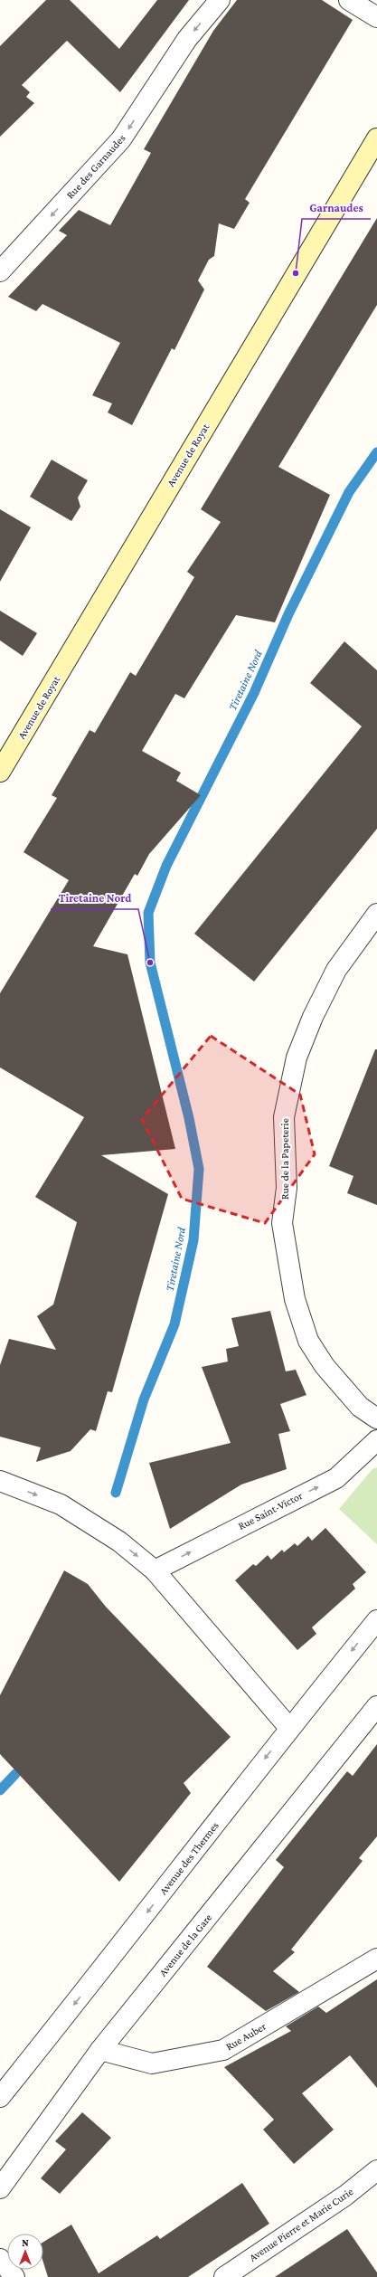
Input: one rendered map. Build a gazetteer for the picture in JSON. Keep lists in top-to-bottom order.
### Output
{
  "streets": {
    "main road": ["Avenue de Royat"],
    "street": [
      "Rue des Garnaudes",
      "Rue de la Papeterie",
      "Rue Saint-Victor",
      "Avenue des Thermes",
      "Avenue de la Gare",
      "Rue Auber",
      "Avenue Pierre et Marie Curie"
    ]
  },
  "crossings": [
    ["Avenue de la Gare", "Rue Auber"]
  ],
  "one_way": ["Rue des Garnaudes", "Rue Saint-Victor", "Avenue des Thermes"],
  "water": ["Tiretaine Nord"],
  "places": ["Garnaudes", "Tiretaine Nord"],
  "north": "top"
}
